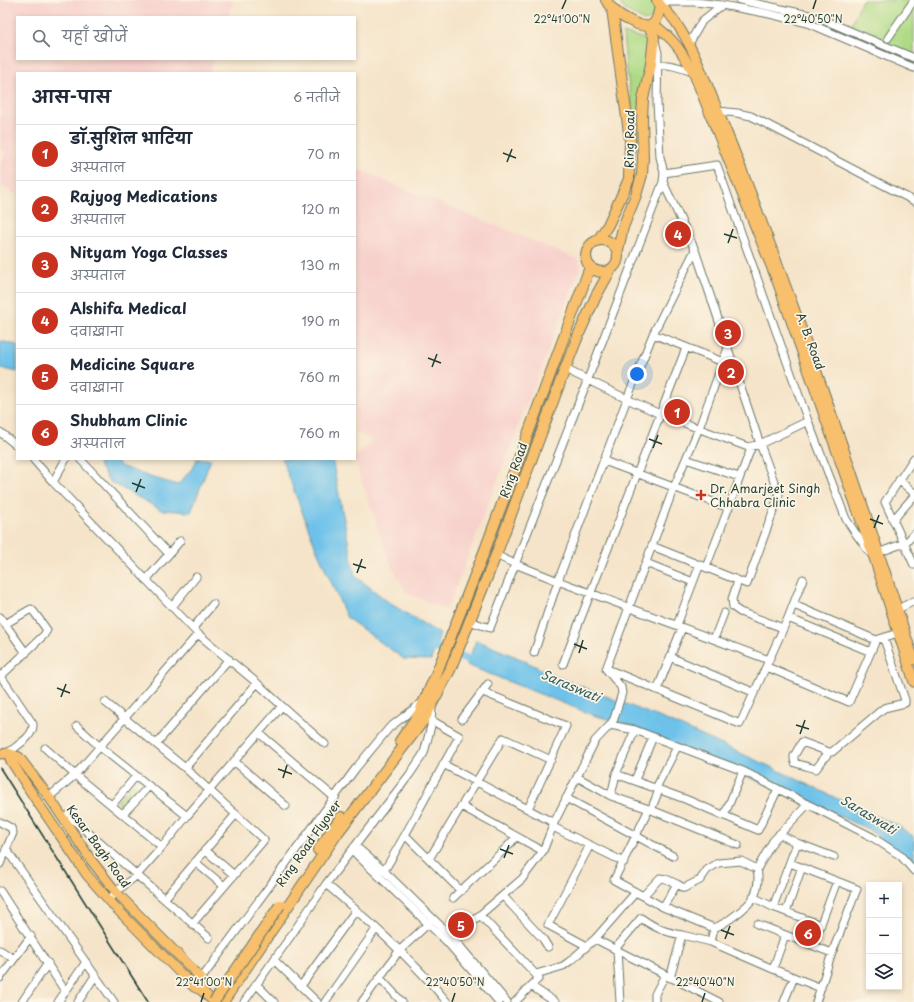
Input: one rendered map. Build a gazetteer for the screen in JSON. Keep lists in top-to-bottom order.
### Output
{
  "streets": {
    "highway": ["Ring Road", "Ring Road Flyover"],
    "main road": ["A. B. Road", "Kesar Bagh Road"]
  },
  "crossings": [
    ["Ring Road", "A. B. Road"],
    ["Ring Road", "Ring Road Flyover"]
  ],
  "water": ["Saraswati"],
  "places": {
    "health": ["Dr. Amarjeet Singh Chhabra Clinic"]
  },
  "page": {
    "search": "यहाँ खोजें",
    "heading": ["आस-पास", "6 नतीजे"],
    "list": [
      {
        "mark": "1",
        "name": "डॉ.सुशिल भाटिया",
        "note": "अस्पताल",
        "value": "70 m"
      },
      {
        "mark": "2",
        "name": "Rajyog Medications",
        "note": "अस्पताल",
        "value": "120 m"
      },
      {
        "mark": "3",
        "name": "Nityam Yoga Classes",
        "note": "अस्पताल",
        "value": "130 m"
      },
      {
        "mark": "4",
        "name": "Alshifa Medical",
        "note": "दवाख़ाना",
        "value": "190 m"
      },
      {
        "mark": "5",
        "name": "Medicine Square",
        "note": "दवाख़ाना",
        "value": "760 m"
      },
      {
        "mark": "6",
        "name": "Shubham Clinic",
        "note": "अस्पताल",
        "value": "760 m"
      }
    ],
    "pins": [
      "4",
      "3",
      "2",
      "1",
      "5",
      "6"
    ],
    "map_buttons": ["+", "−"]
  },
  "coordinates": ["22°41'00\"N", "22°40'50\"N", "22°40'40\"N"]
}
